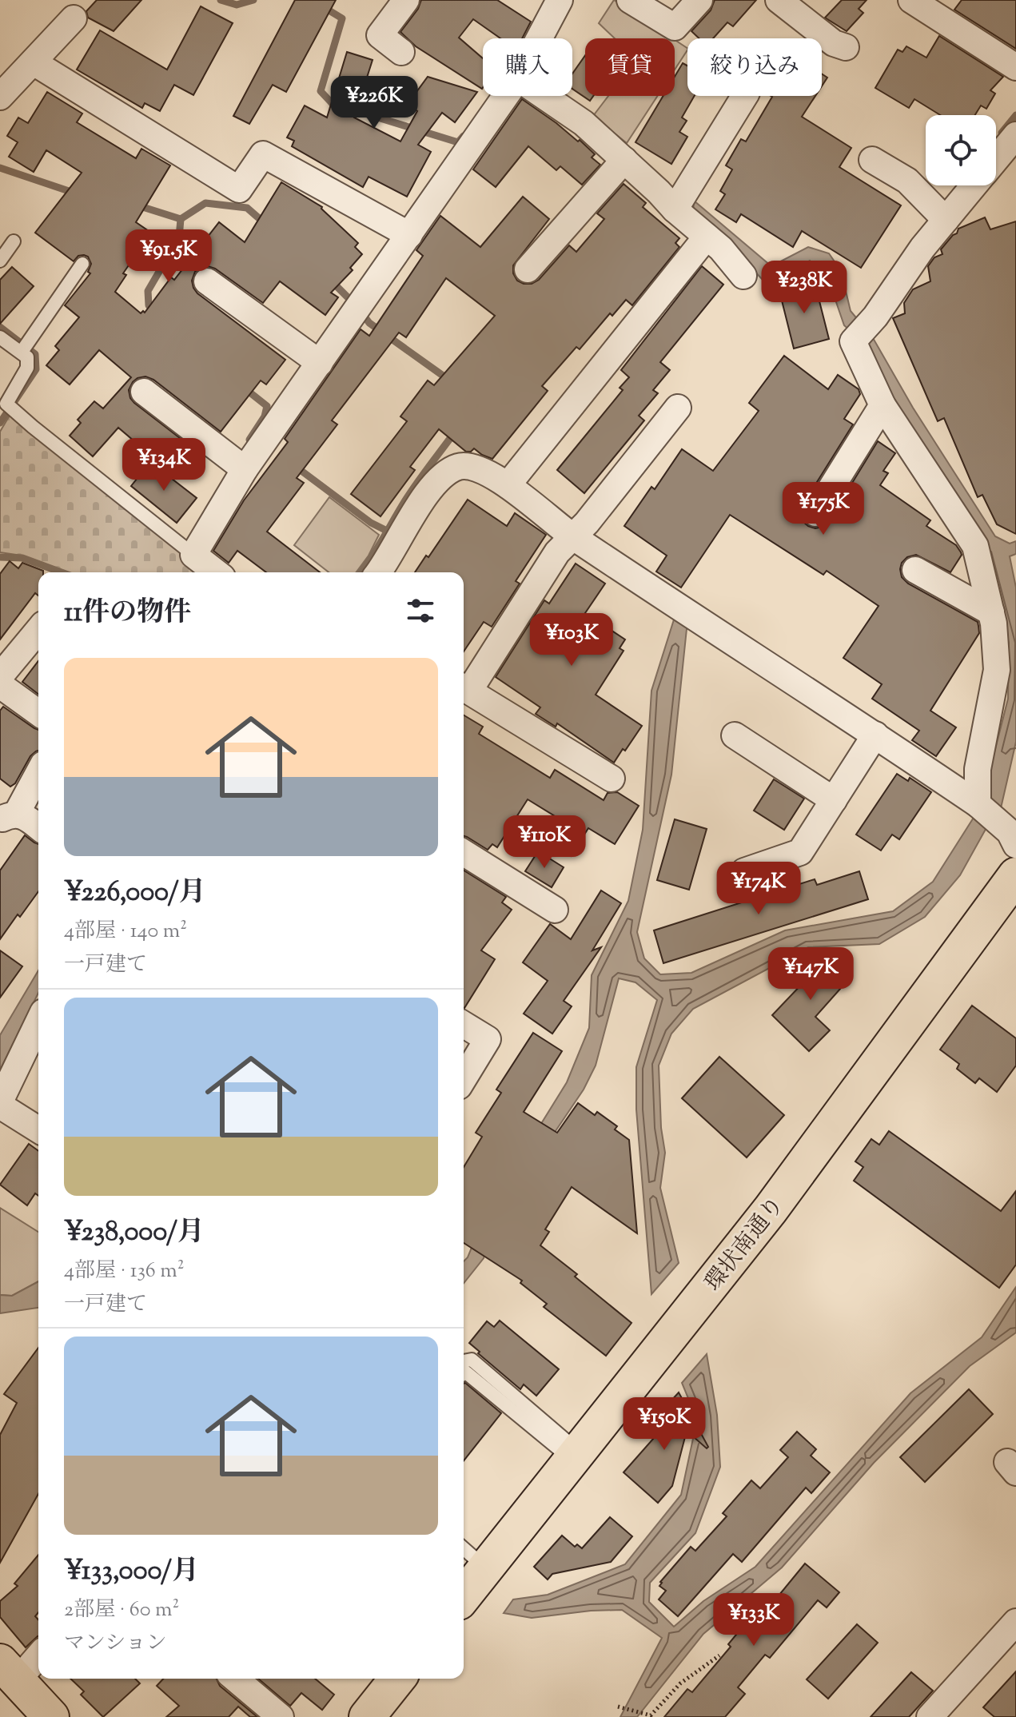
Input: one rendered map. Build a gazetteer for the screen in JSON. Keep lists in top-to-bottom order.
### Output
{
  "streets": {
    "main road": ["環状南通り"]
  },
  "page": {
    "chip": ["購入", "賃貸", "絞り込み"],
    "price": [
      "¥226K",
      "¥91.5K",
      "¥238K",
      "¥134K",
      "¥175K",
      "¥103K",
      "¥110K",
      "¥174K",
      "¥147K",
      "¥150K",
      "¥133K"
    ],
    "heading": "11件の物件",
    "list": [
      {
        "name": "¥226,000/月",
        "note": "4部屋 · 140 m² · 一戸建て"
      },
      {
        "name": "¥238,000/月",
        "note": "4部屋 · 136 m² · 一戸建て"
      },
      {
        "name": "¥133,000/月",
        "note": "2部屋 · 60 m² · マンション"
      }
    ]
  }
}
